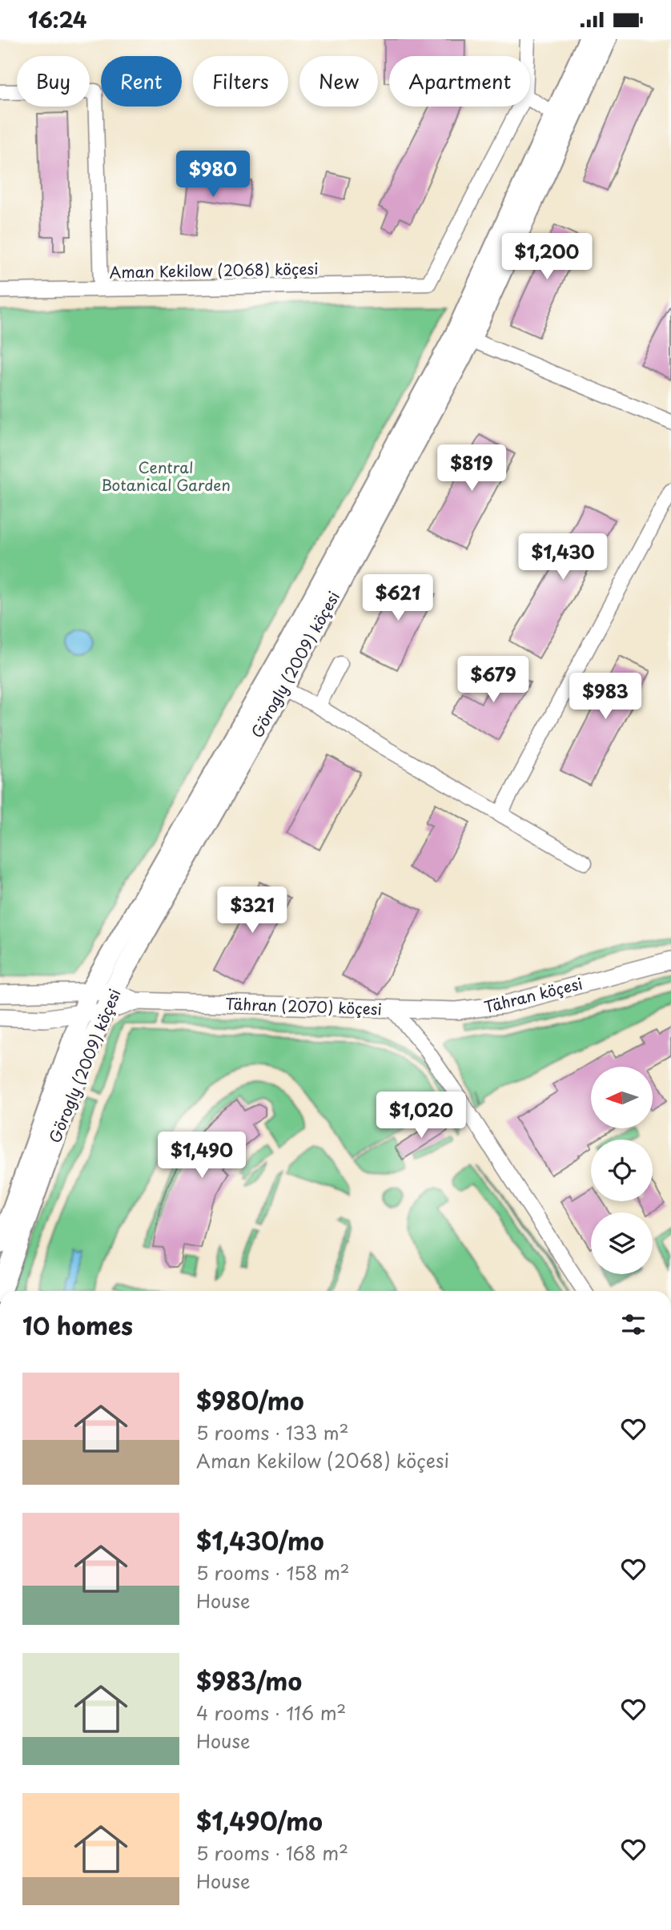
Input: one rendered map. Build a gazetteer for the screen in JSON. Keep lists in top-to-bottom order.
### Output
{
  "streets": {
    "main road": ["Görogly (2009) köçesi"],
    "street": ["Aman Kekilow (2068) köçesi", "Tähran köçesi", "Tähran (2070) köçesi"]
  },
  "crossings": [
    ["Görogly (2009) köçesi", "Tähran (2070) köçesi"],
    ["Tähran köçesi", "Tähran (2070) köçesi"]
  ],
  "parks": ["Central Botanical Garden"],
  "north": "left",
  "page": {
    "status": "16:24",
    "chip": [
      "Buy",
      "Rent",
      "Filters",
      "New",
      "Apartment"
    ],
    "price": [
      "$980",
      "$1,200",
      "$819",
      "$1,430",
      "$621",
      "$679",
      "$983",
      "$321",
      "$1,020",
      "$1,490"
    ],
    "heading": "10 homes",
    "list": [
      {
        "name": "$980/mo",
        "note": "5 rooms · 133 m² · Aman Kekilow (2068) köçesi"
      },
      {
        "name": "$1,430/mo",
        "note": "5 rooms · 158 m² · House"
      },
      {
        "name": "$983/mo",
        "note": "4 rooms · 116 m² · House"
      },
      {
        "name": "$1,490/mo",
        "note": "5 rooms · 168 m² · House"
      }
    ]
  }
}
